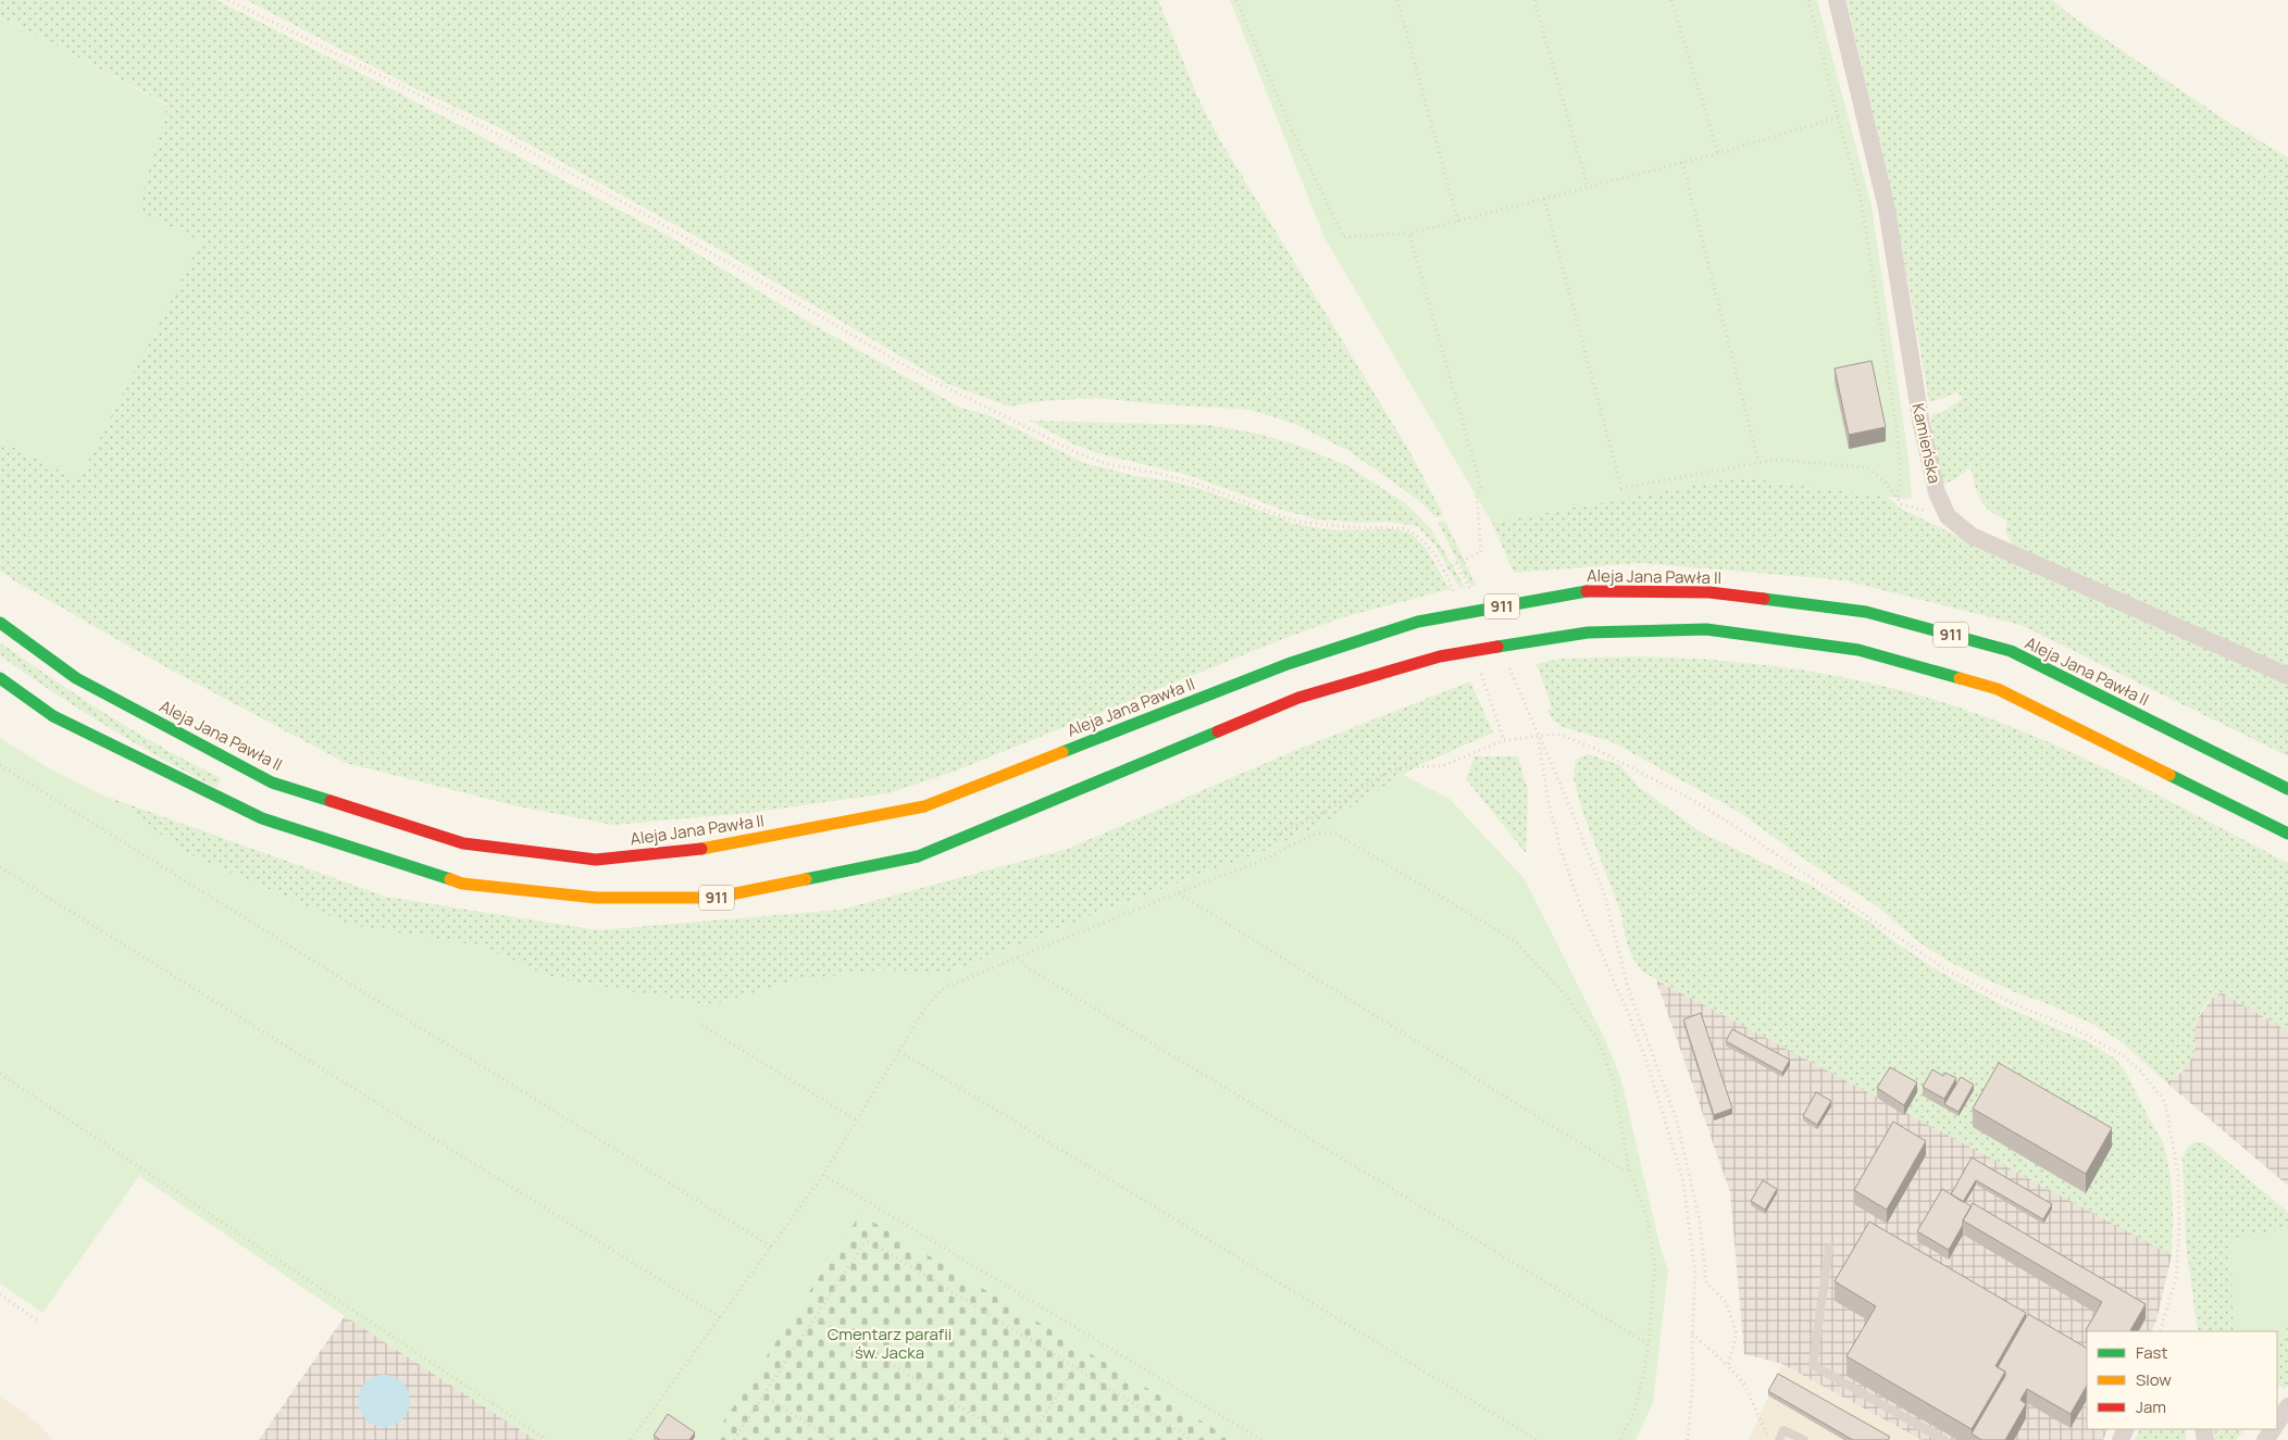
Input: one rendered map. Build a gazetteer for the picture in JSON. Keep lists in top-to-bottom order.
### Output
{
  "streets": {
    "main road": ["Aleja Jana Pawła II", "911"],
    "street": ["Kamieńska"]
  },
  "parks": ["Cmentarz parafii św. Jacka"],
  "legend": ["Fast", "Slow", "Jam"]
}
